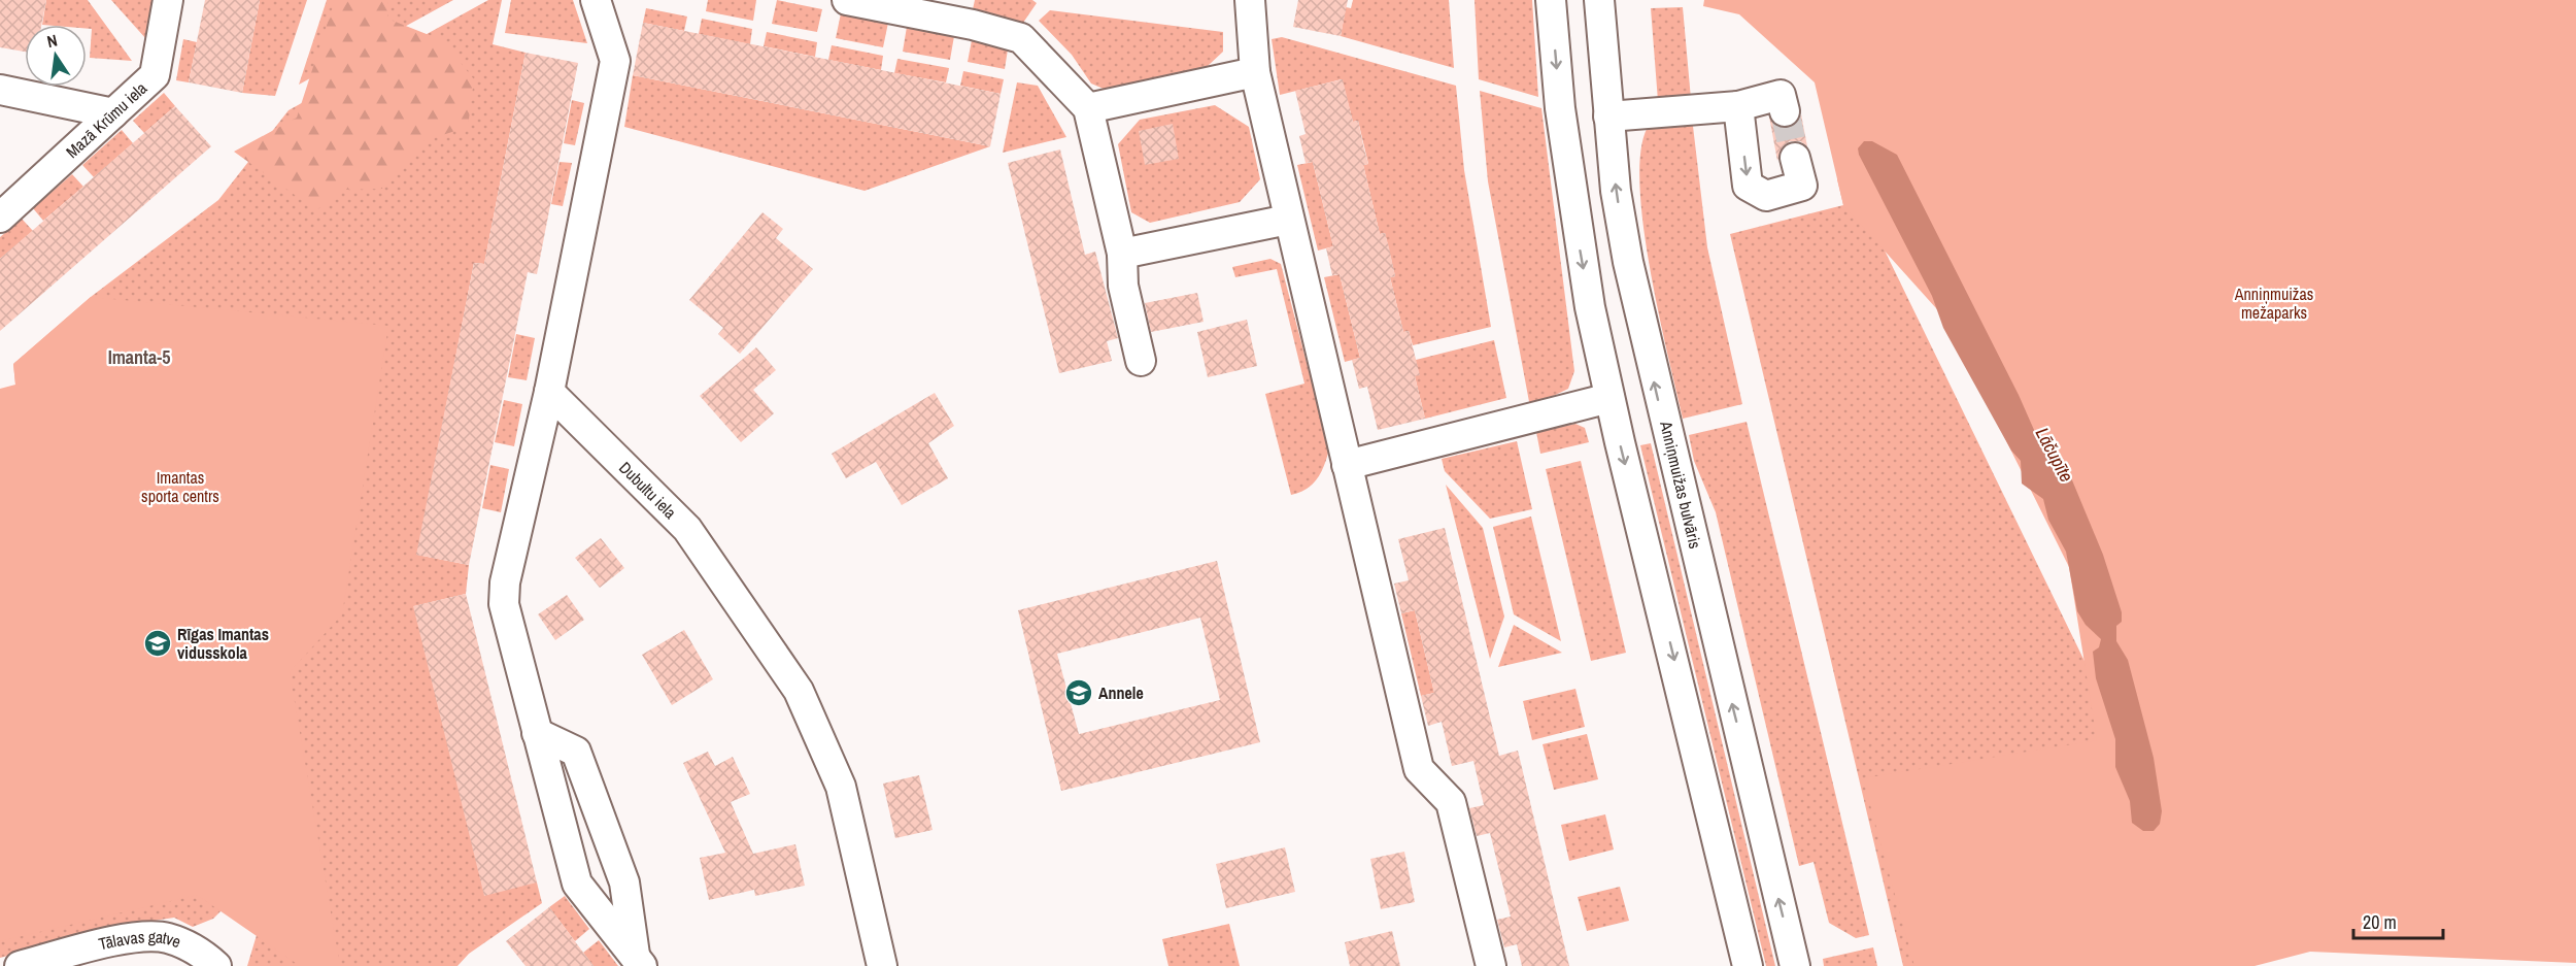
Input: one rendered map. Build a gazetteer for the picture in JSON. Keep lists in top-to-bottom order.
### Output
{
  "streets": {
    "street": [
      "Mazā Krūmu iela",
      "Anniņmuižas bulvāris",
      "Dubultu iela",
      "Tālavas gatve"
    ]
  },
  "districts": ["Imanta-5"],
  "water": ["Lāčupīte"],
  "parks": ["Anniņmuižas mežaparks", "Imantas sporta centrs"],
  "places": {
    "school or university": ["Rīgas Imantas vidusskola", "Annele"]
  },
  "scale_bar": "20 m",
  "north": "top"
}
